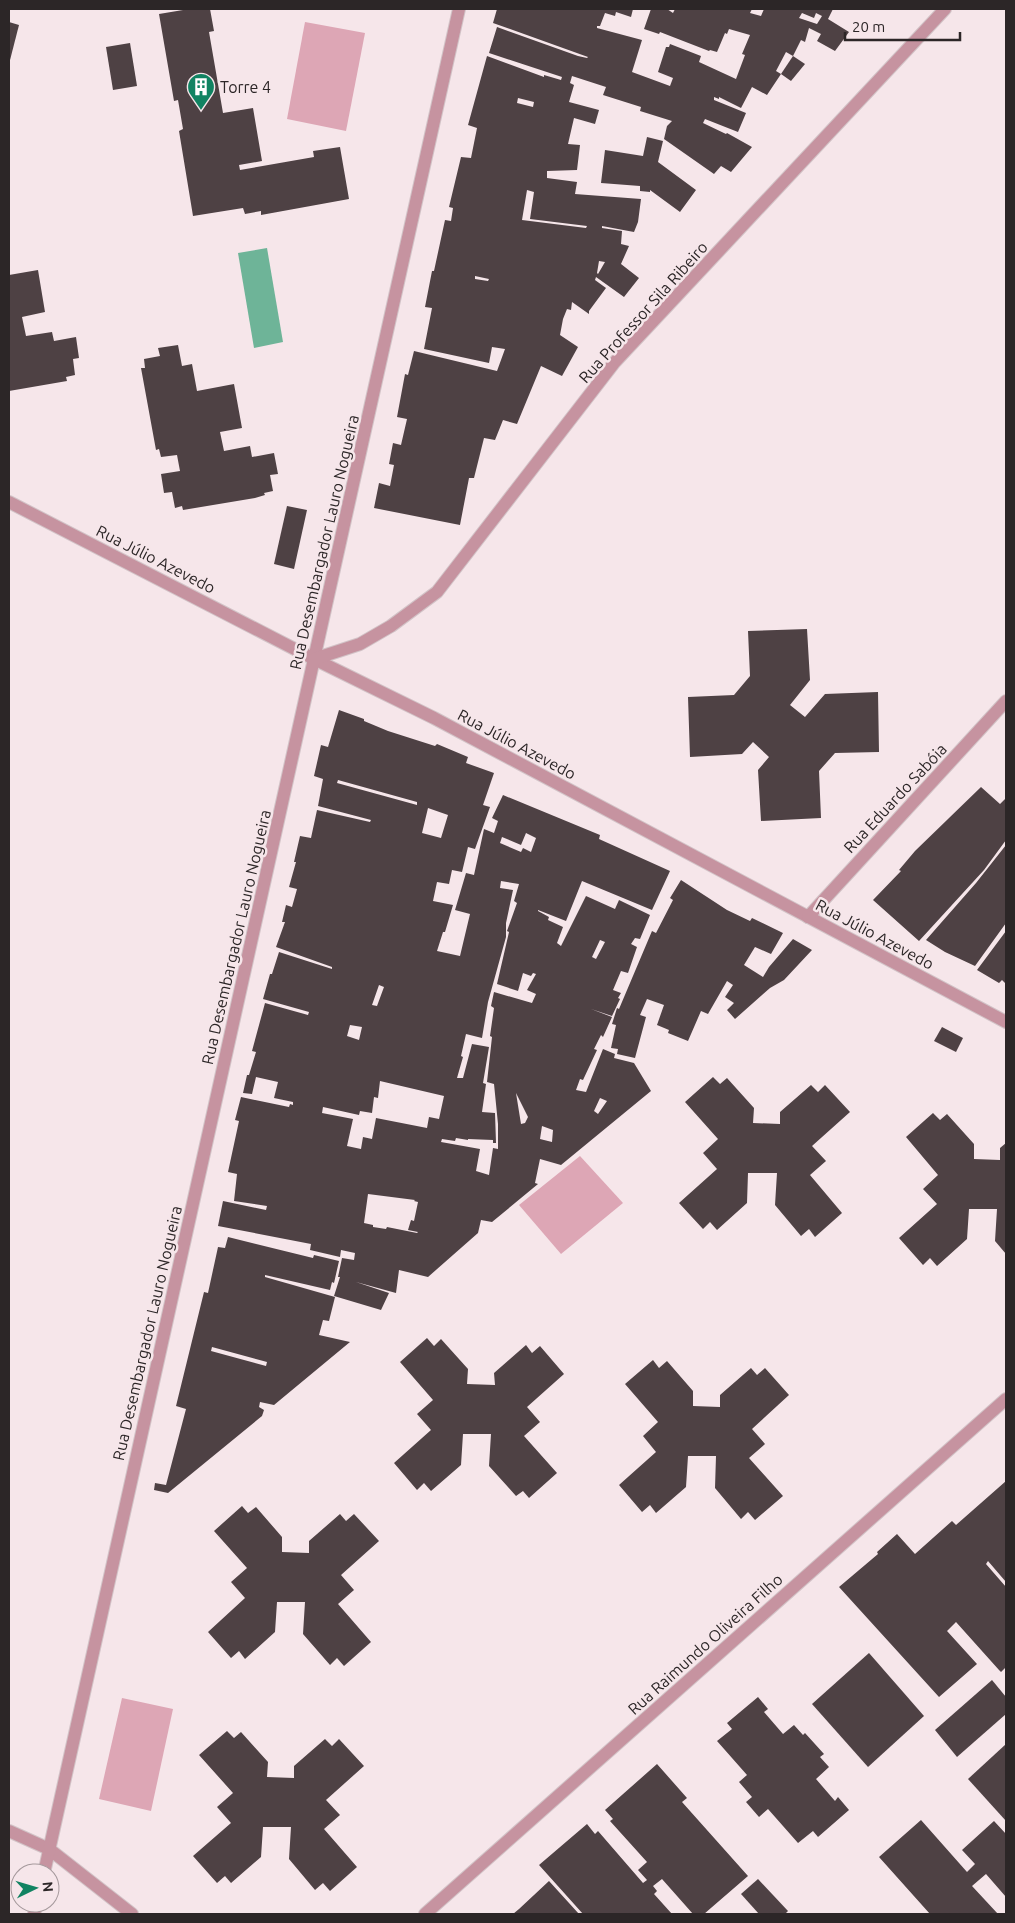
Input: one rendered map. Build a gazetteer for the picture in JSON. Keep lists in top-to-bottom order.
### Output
{
  "streets": {
    "street": [
      "Rua Professor Sila Ribeiro",
      "Rua Desembargador Lauro Nogueira",
      "Rua Júlio Azevedo",
      "Rua Eduardo Sabóia",
      "Rua Raimundo Oliveira Filho"
    ]
  },
  "crossings": [
    ["Rua Professor Sila Ribeiro", "Rua Desembargador Lauro Nogueira"],
    ["Rua Professor Sila Ribeiro", "Rua Júlio Azevedo"],
    ["Rua Desembargador Lauro Nogueira", "Rua Júlio Azevedo"],
    ["Rua Júlio Azevedo", "Rua Eduardo Sabóia"]
  ],
  "places": {
    "building": ["Torre 4"]
  },
  "scale_bar": "20 m",
  "north": "right"
}
